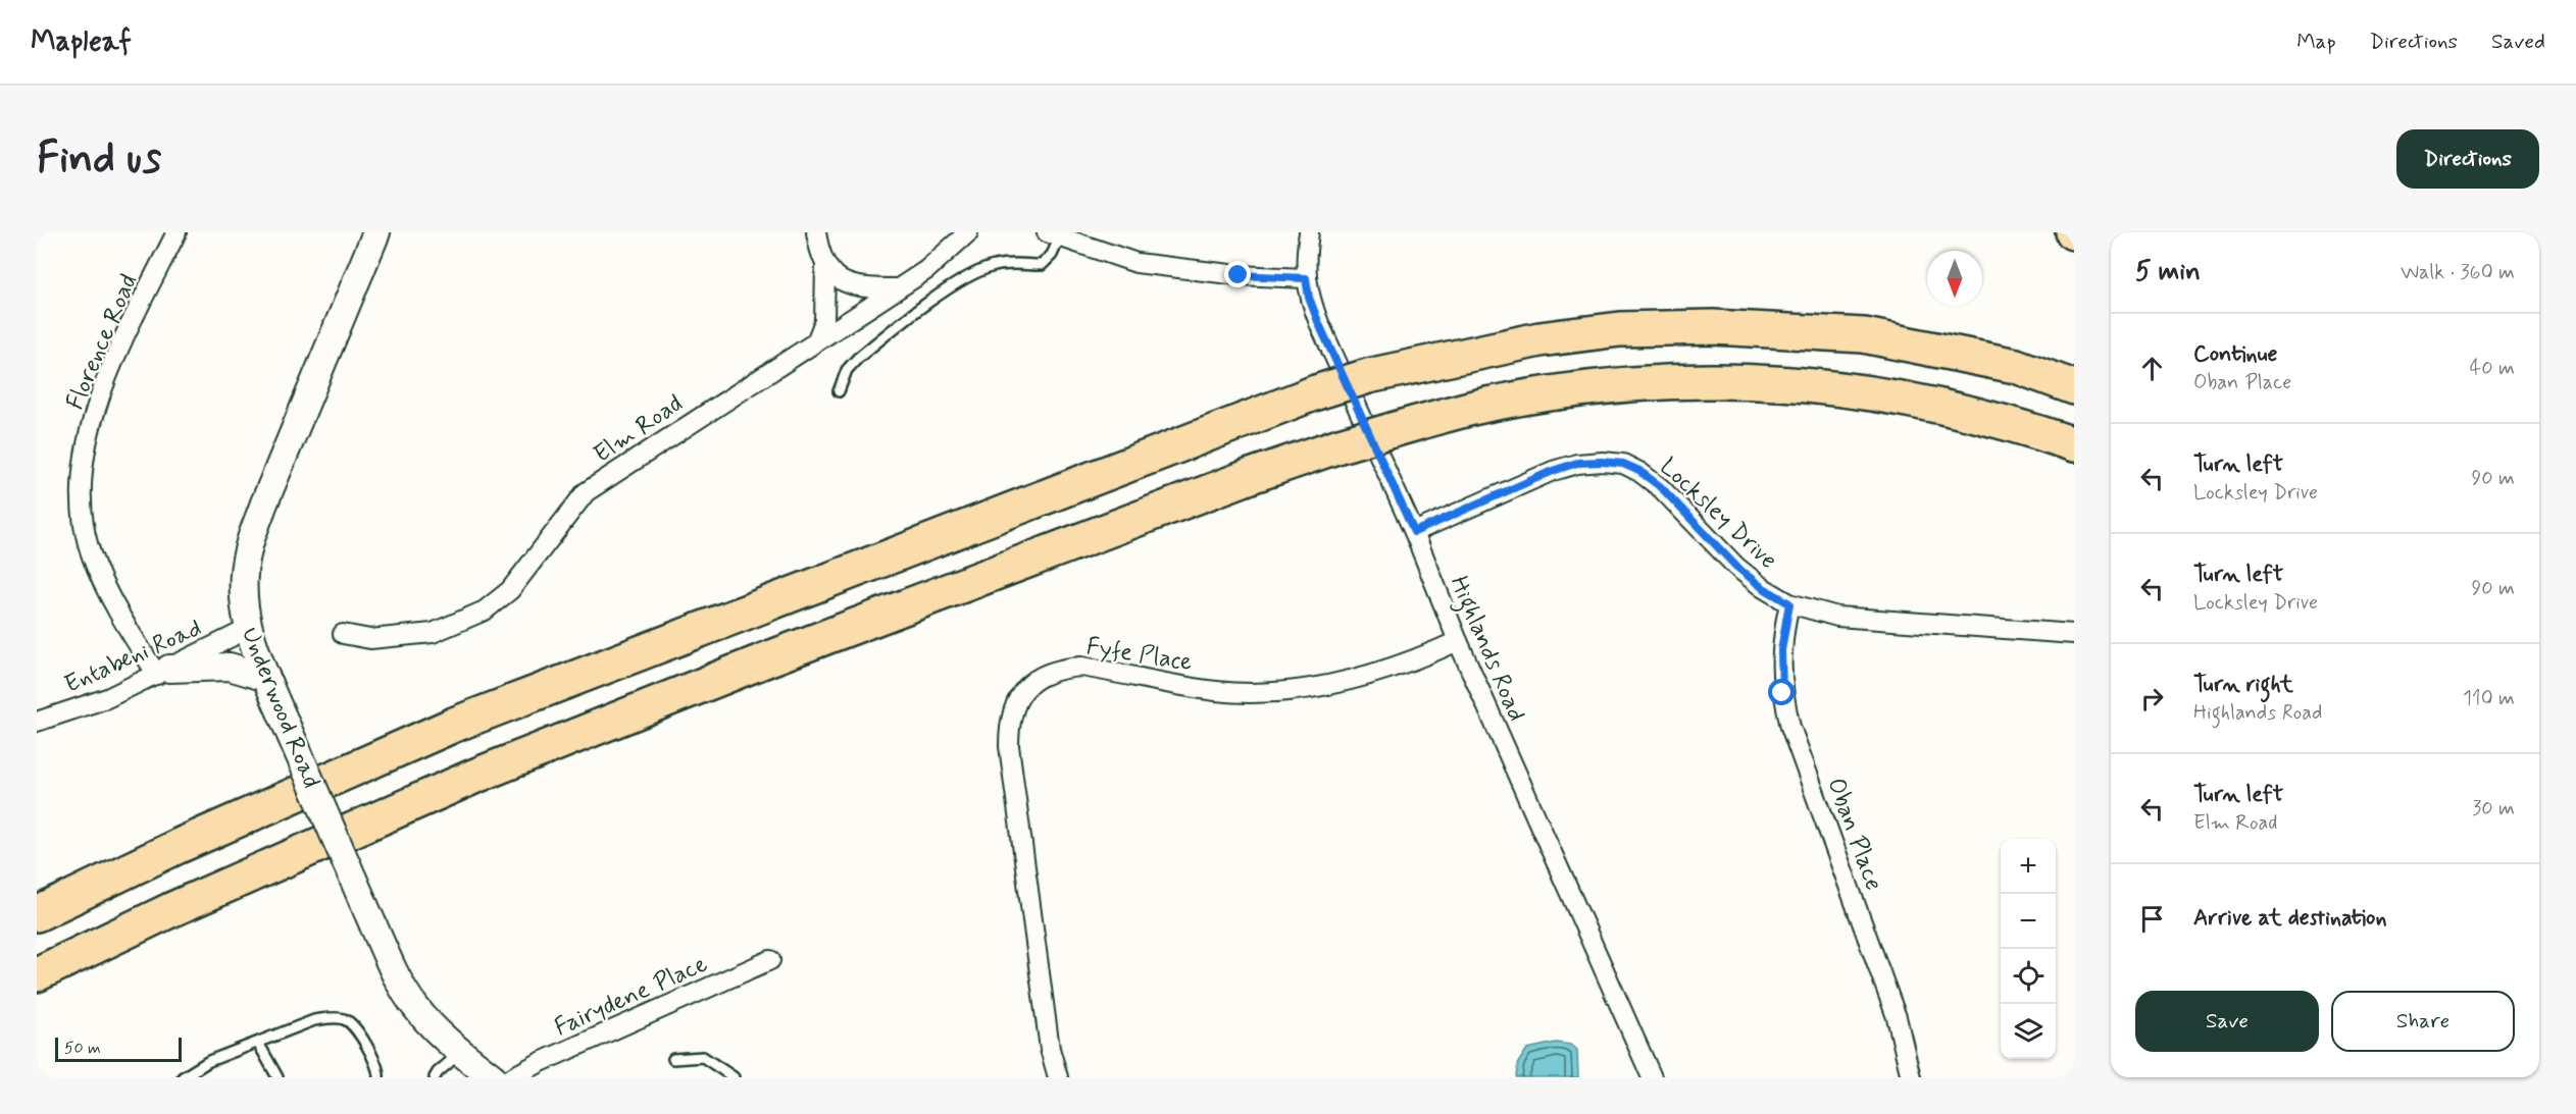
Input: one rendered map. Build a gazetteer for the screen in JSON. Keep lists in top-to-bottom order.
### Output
{
  "streets": {
    "main road": ["Underwood Road"],
    "street": [
      "Florence Road",
      "Elm Road",
      "Locksley Drive",
      "Highlands Road",
      "Fyfe Place",
      "Entabeni Road",
      "Oban Place",
      "Fairydene Place"
    ]
  },
  "crossings": [
    ["Florence Road", "Entabeni Road"],
    ["Locksley Drive", "Highlands Road"],
    ["Locksley Drive", "Oban Place"],
    ["Highlands Road", "Fyfe Place"],
    ["Entabeni Road", "Underwood Road"]
  ],
  "scale_bar": "50 m",
  "north": "bottom",
  "page": {
    "header": "Mapleaf",
    "nav": ["Map", "Directions", "Saved"],
    "buttons": [
      "Directions",
      ["Save", "Share"]
    ],
    "title": "Find us",
    "heading": ["5 min", "Walk · 360 m"],
    "list": [
      ["Continue", "Oban Place", "40 m"],
      ["Turn left", "Locksley Drive", "90 m"],
      ["Turn left", "Locksley Drive", "90 m"],
      ["Turn right", "Highlands Road", "110 m"],
      ["Turn left", "Elm Road", "30 m"],
      "Arrive at destination"
    ],
    "map_buttons": ["+", "−"],
    "scale": "50 m"
  }
}
